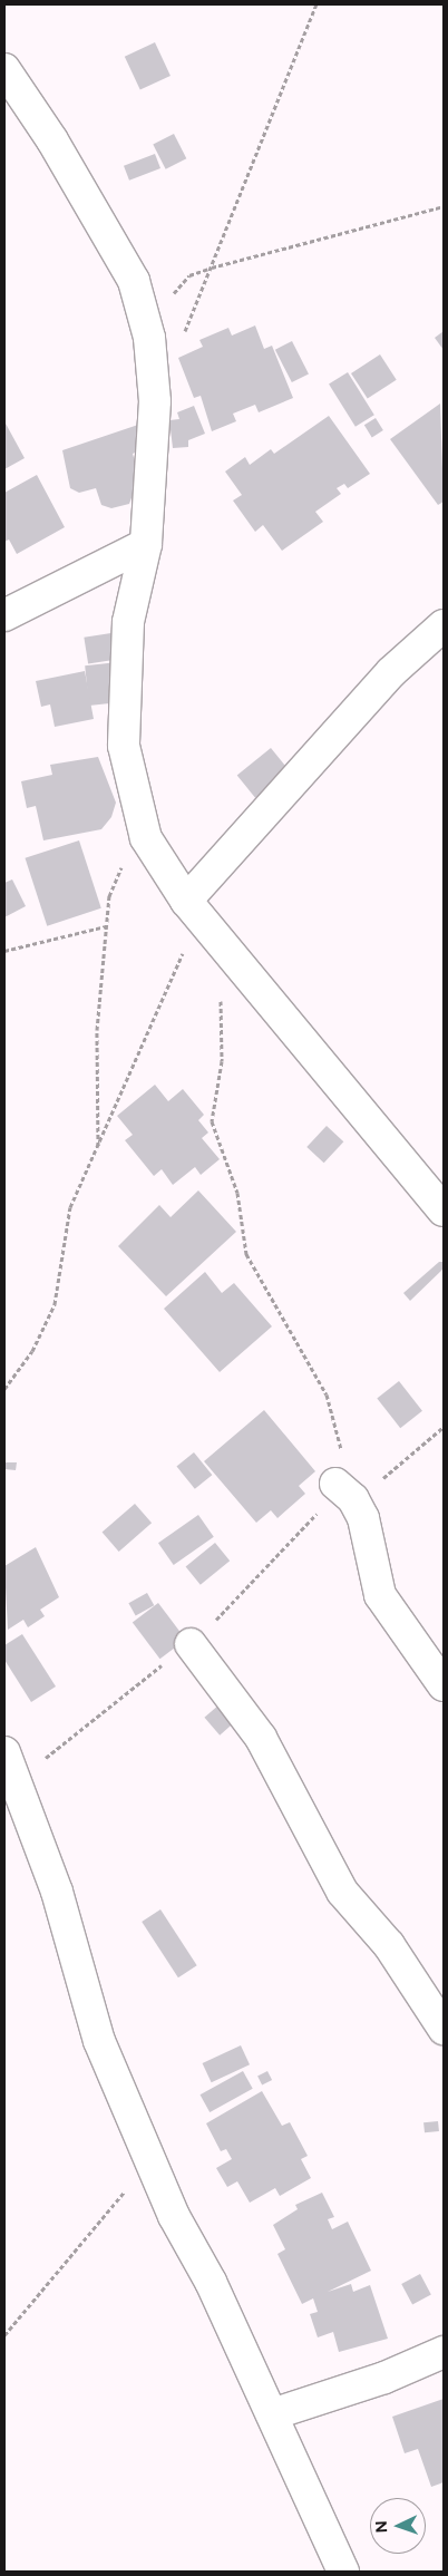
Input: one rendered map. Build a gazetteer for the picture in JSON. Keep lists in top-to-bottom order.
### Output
{
  "north": "left"
}
